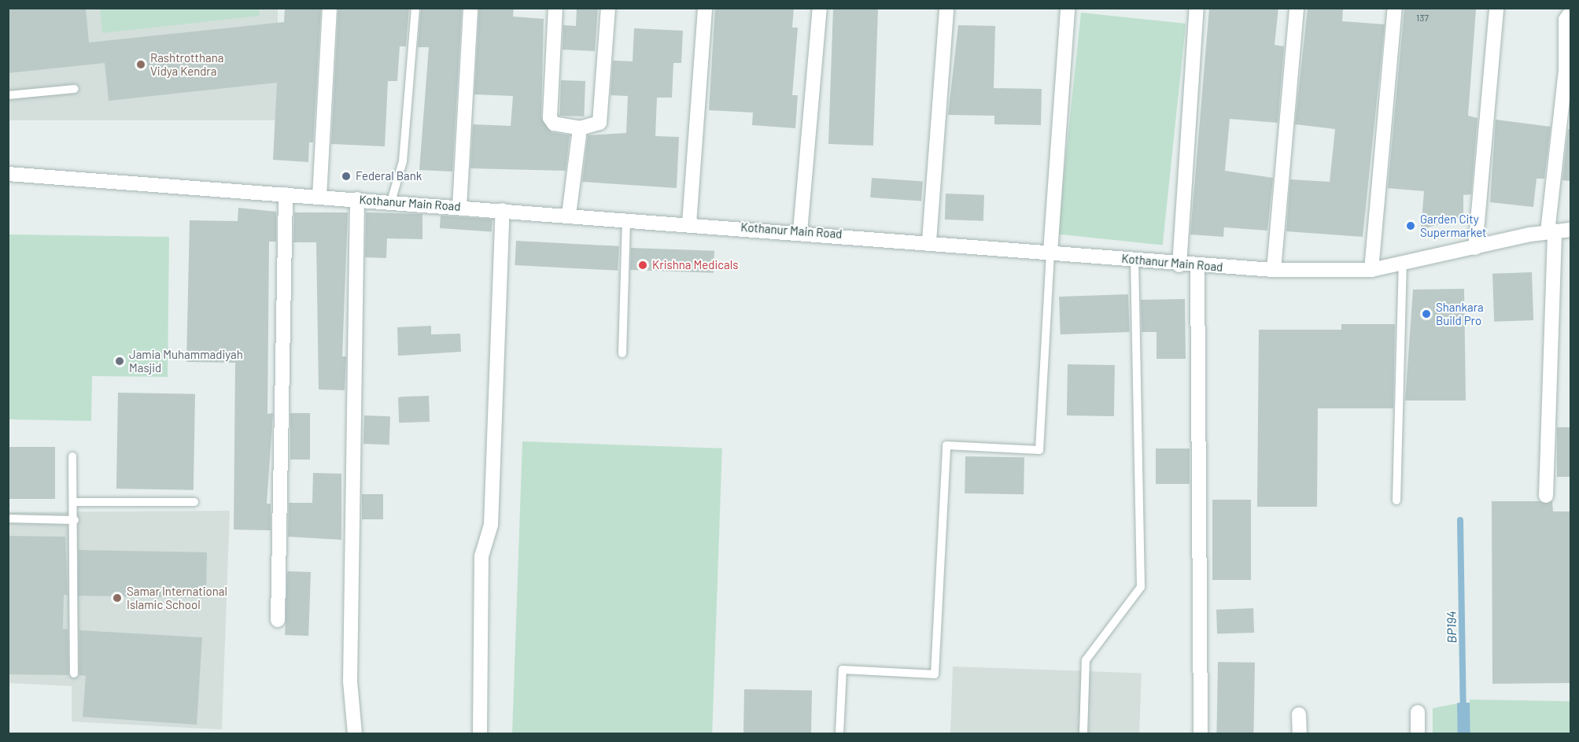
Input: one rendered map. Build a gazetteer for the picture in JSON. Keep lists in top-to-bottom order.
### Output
{
  "streets": {
    "street": ["Kothanur Main Road"]
  },
  "water": ["BP194"],
  "places": [
    "Rashtrotthana Vidya Kendra",
    "Federal Bank",
    "Garden City Supermarket",
    "Krishna Medicals",
    "Shankara Build Pro",
    "Jamia Muhammadiyah Masjid",
    "Samar International Islamic School"
  ],
  "house_numbers": ["137"]
}
